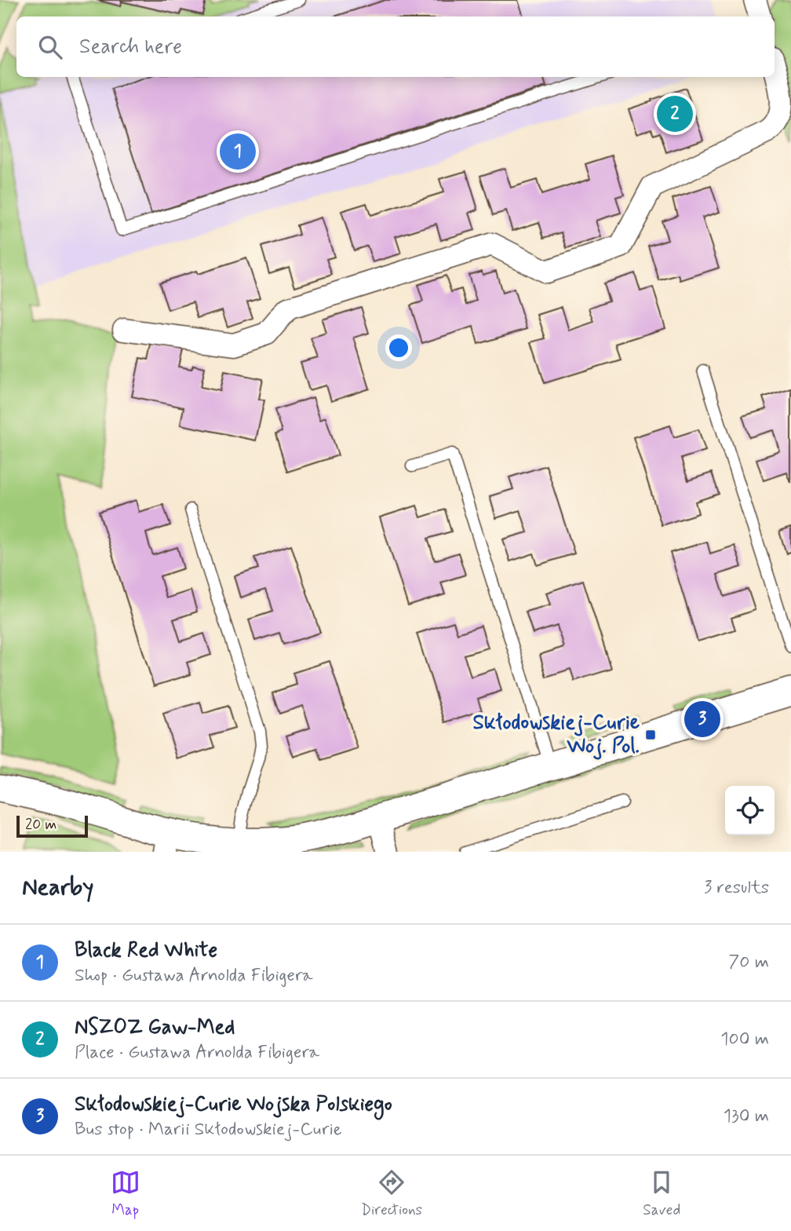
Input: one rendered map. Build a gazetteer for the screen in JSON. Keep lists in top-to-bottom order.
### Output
{
  "places": {
    "transit": ["Skłodowskiej-Curie Woj. Pol."]
  },
  "scale_bar": "20 m",
  "page": {
    "search": "Search here",
    "pins": ["2", "1", "3"],
    "scale": "20 m",
    "heading": ["Nearby", "3 results"],
    "list": [
      {
        "mark": "1",
        "name": "Black Red White",
        "note": "Shop · Gustawa Arnolda Fibigera",
        "value": "70 m"
      },
      {
        "mark": "2",
        "name": "NSZOZ Gaw-Med",
        "note": "Place · Gustawa Arnolda Fibigera",
        "value": "100 m"
      },
      {
        "mark": "3",
        "name": "Skłodowskiej-Curie Wojska Polskiego",
        "note": "Bus stop · Marii Skłodowskiej-Curie",
        "value": "130 m"
      }
    ],
    "nav": ["Map", "Directions", "Saved"]
  }
}
